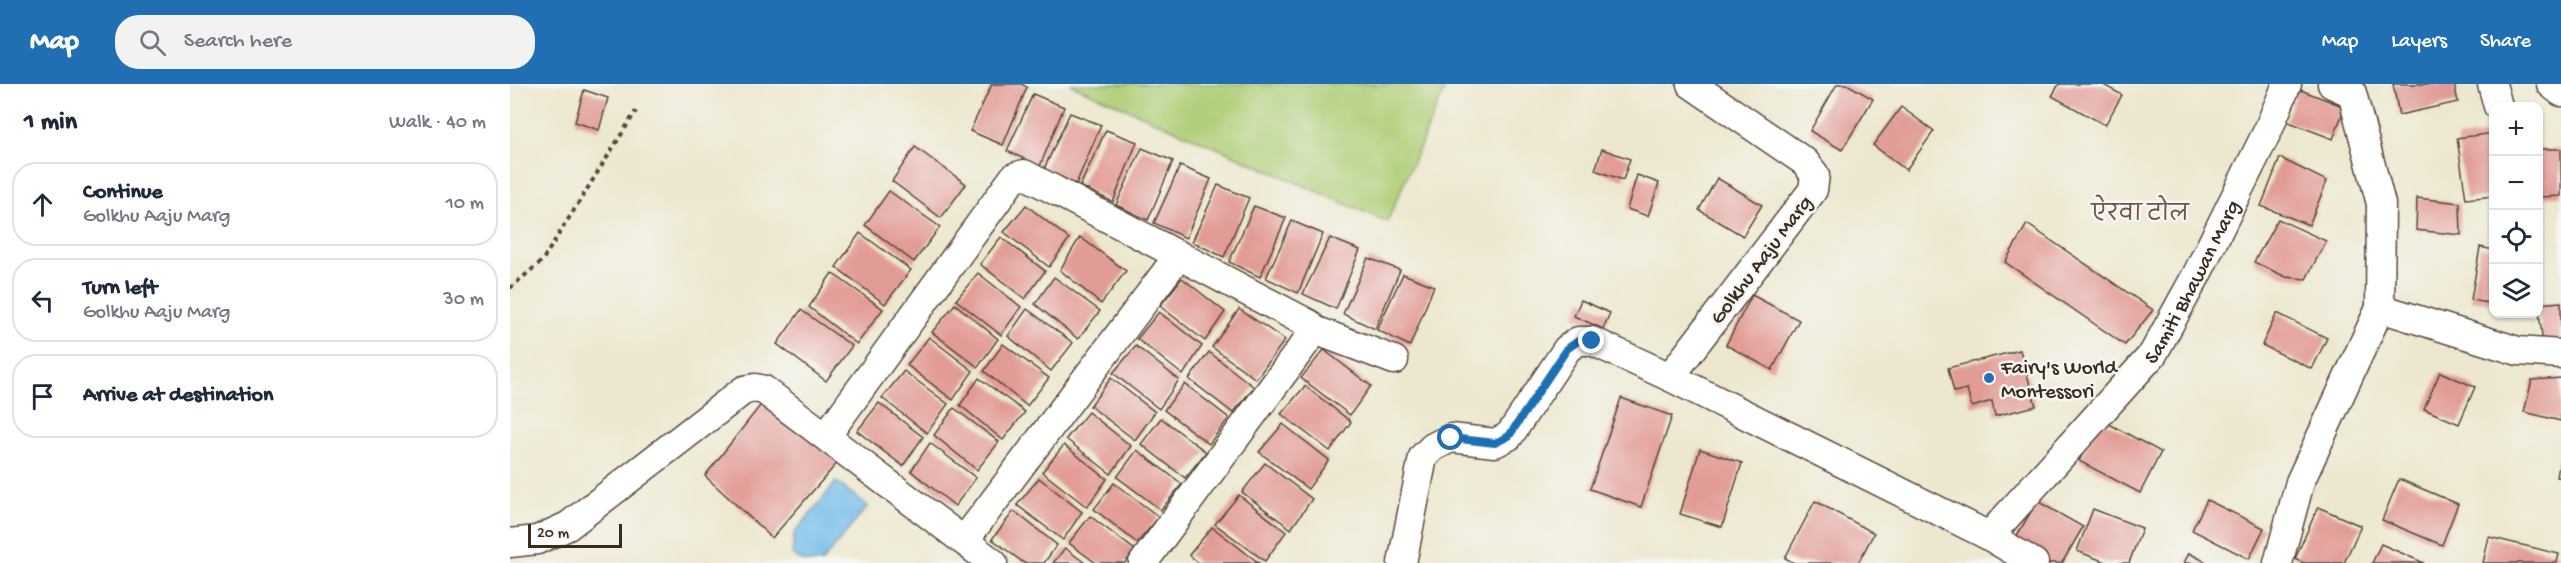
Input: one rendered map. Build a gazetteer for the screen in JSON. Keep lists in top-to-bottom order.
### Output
{
  "streets": {
    "street": ["Golkhu Aaju Marg", "Samiti Bhawan Marg"]
  },
  "districts": ["ऐरवा टोल"],
  "places": ["Fairy's World Montessori"],
  "scale_bar": "20 m",
  "page": {
    "header": "Map",
    "search": "Search here",
    "nav": ["Map", "Layers", "Share"],
    "heading": ["1 min", "Walk · 40 m"],
    "map_buttons": ["+", "−"],
    "list": [
      ["Continue", "Golkhu Aaju Marg", "10 m"],
      ["Turn left", "Golkhu Aaju Marg", "30 m"],
      "Arrive at destination"
    ],
    "scale": "20 m"
  }
}
